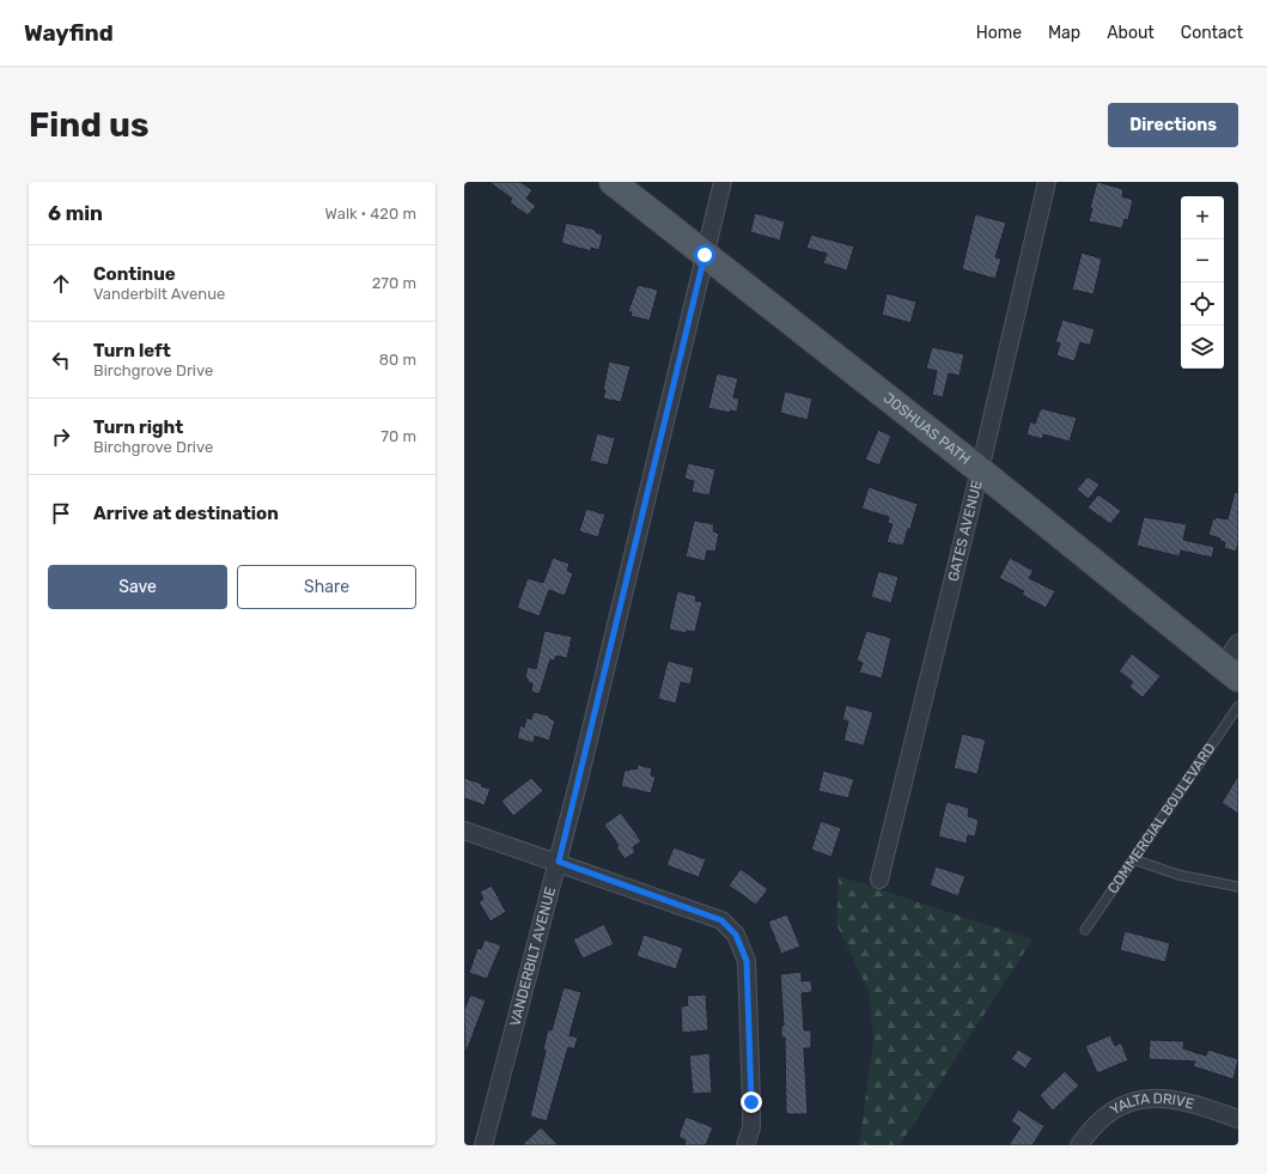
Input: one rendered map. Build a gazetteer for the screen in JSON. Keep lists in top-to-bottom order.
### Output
{
  "streets": {
    "main road": ["JOSHUAS PATH"],
    "street": ["GATES AVENUE", "VANDERBILT AVENUE", "YALTA DRIVE"],
    "lane": ["COMMERCIAL BOULEVARD"]
  },
  "crossings": [
    ["JOSHUAS PATH", "GATES AVENUE"],
    ["JOSHUAS PATH", "VANDERBILT AVENUE"]
  ],
  "page": {
    "header": "Wayfind",
    "nav": [
      "Home",
      "Map",
      "About",
      "Contact"
    ],
    "buttons": [
      "Directions",
      ["Save", "Share"]
    ],
    "title": "Find us",
    "heading": ["6 min", "Walk · 420 m"],
    "map_buttons": ["+", "−"],
    "list": [
      ["Continue", "Vanderbilt Avenue", "270 m"],
      ["Turn left", "Birchgrove Drive", "80 m"],
      ["Turn right", "Birchgrove Drive", "70 m"],
      "Arrive at destination"
    ]
  }
}
